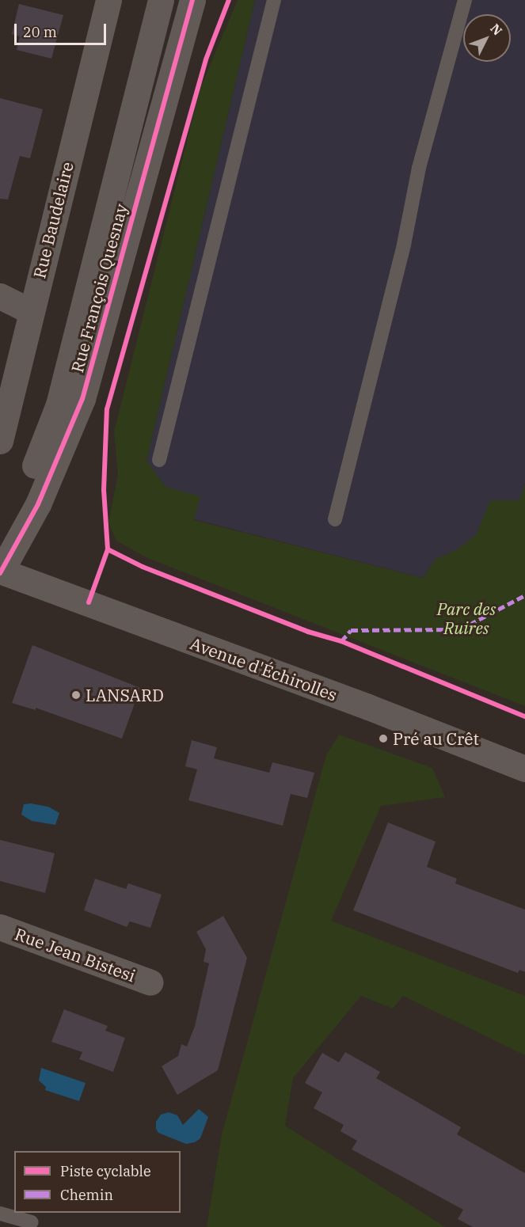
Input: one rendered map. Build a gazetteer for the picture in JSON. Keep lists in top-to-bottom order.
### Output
{
  "streets": {
    "street": [
      "Rue Baudelaire",
      "Rue François Quesnay",
      "Avenue d'Échirolles",
      "Rue Jean Bistesi"
    ]
  },
  "crossings": [
    ["Rue François Quesnay", "Avenue d'Échirolles"]
  ],
  "parks": ["Parc des Ruires"],
  "places": ["LANSARD", "Pré au Crêt"],
  "legend": ["Piste cyclable", "Chemin"],
  "scale_bar": "20 m",
  "north": "top right"
}
